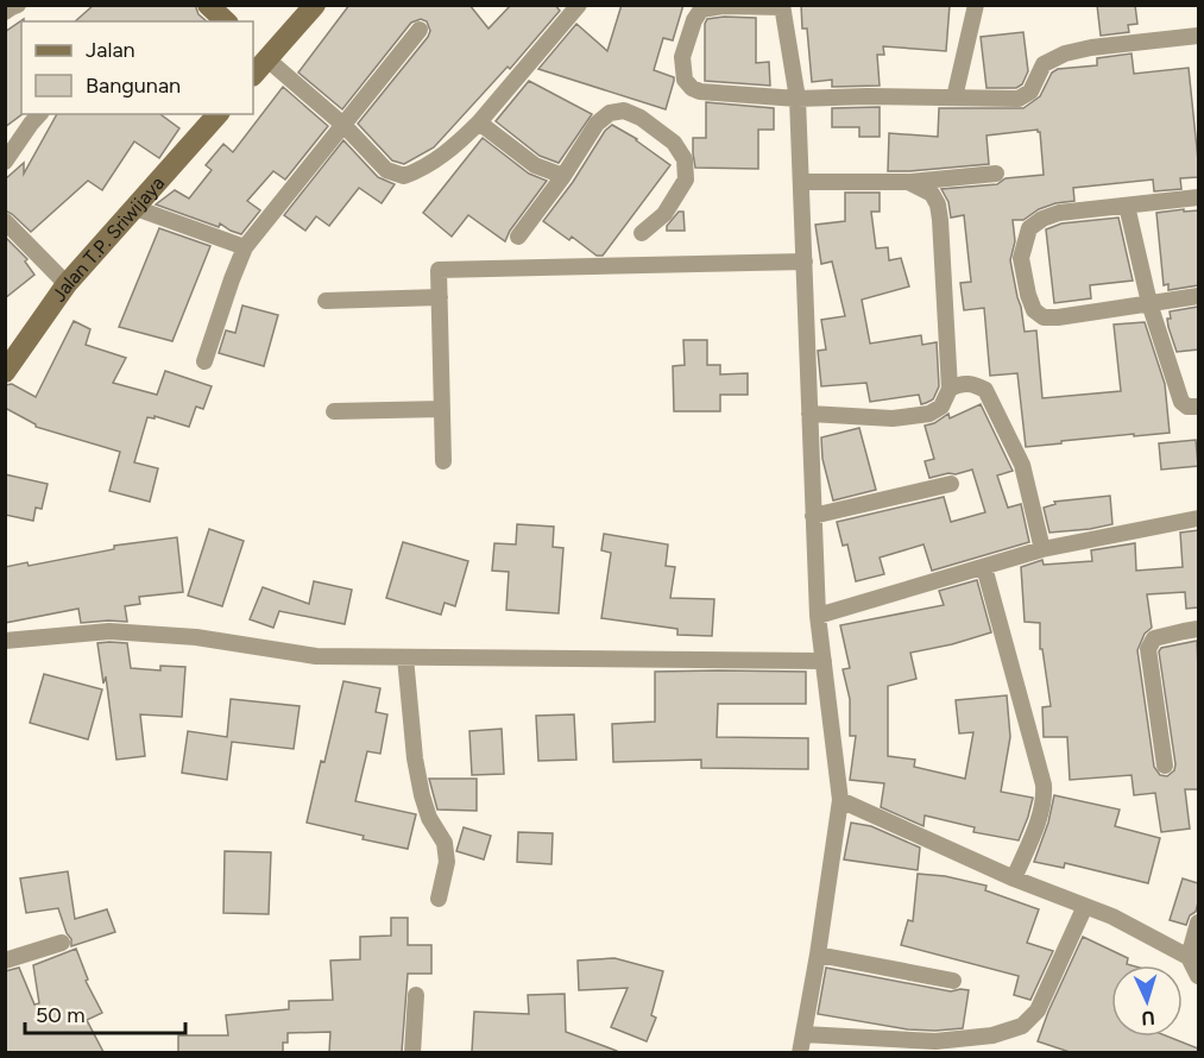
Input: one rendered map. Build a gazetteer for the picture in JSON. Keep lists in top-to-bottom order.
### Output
{
  "streets": {
    "main road": ["Jalan T.P. Sriwijaya"]
  },
  "legend": ["Jalan", "Bangunan"],
  "scale_bar": "50 m",
  "north": "bottom"
}
